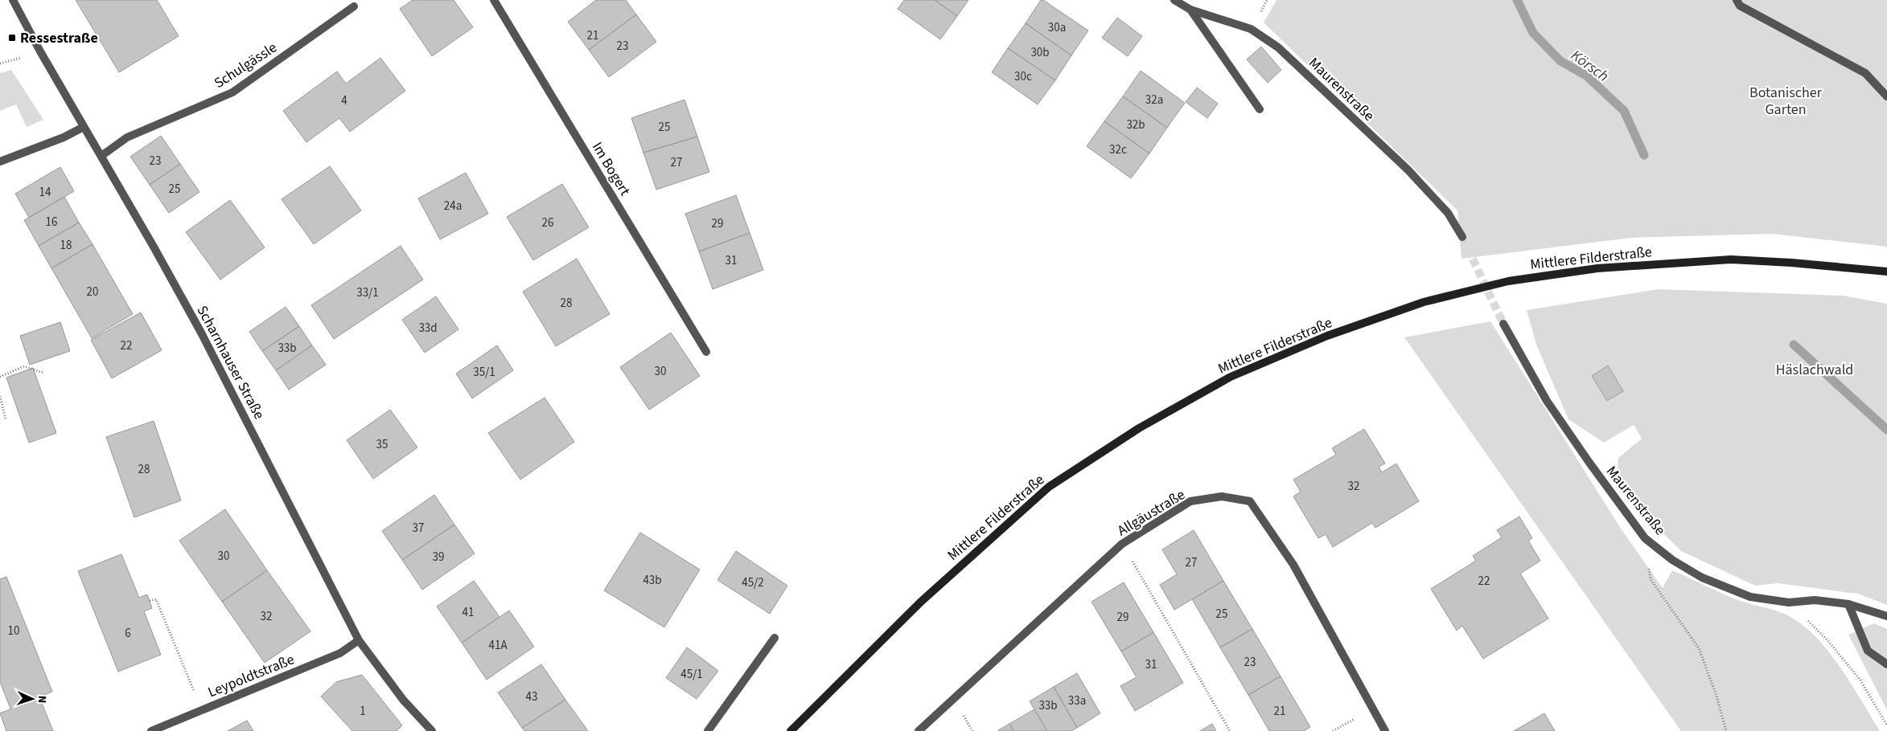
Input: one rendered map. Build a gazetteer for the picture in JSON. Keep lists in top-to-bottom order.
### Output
{
  "streets": {
    "main road": ["Mittlere Filderstraße"],
    "street": [
      "Schulgässle",
      "Maurenstraße",
      "Im Bogert",
      "Scharnhauser Straße",
      "Allgäustraße",
      "Leypoldtstraße"
    ]
  },
  "crossings": [
    ["Schulgässle", "Scharnhauser Straße"],
    ["Scharnhauser Straße", "Leypoldtstraße"]
  ],
  "water": ["Körsch"],
  "parks": ["Botanischer Garten", "Häslachwald"],
  "places": {
    "transit": ["Ressestraße"]
  },
  "house_numbers": [
    "30a",
    "21",
    "23",
    "30b",
    "30c",
    "32a",
    "4",
    "32b",
    "25",
    "32c",
    "23",
    "27",
    "25",
    "14",
    "24a",
    "16",
    "26",
    "29",
    "18",
    "31",
    "20",
    "33/1",
    "28",
    "33d",
    "22",
    "33b",
    "30",
    "35/1",
    "35",
    "28",
    "32",
    "37",
    "30",
    "39",
    "27",
    "43b",
    "22",
    "45/2",
    "41",
    "25",
    "32",
    "29",
    "10",
    "6",
    "41A",
    "23",
    "31",
    "45/1",
    "43",
    "33a",
    "33b",
    "1",
    "21"
  ],
  "north": "right"
}
